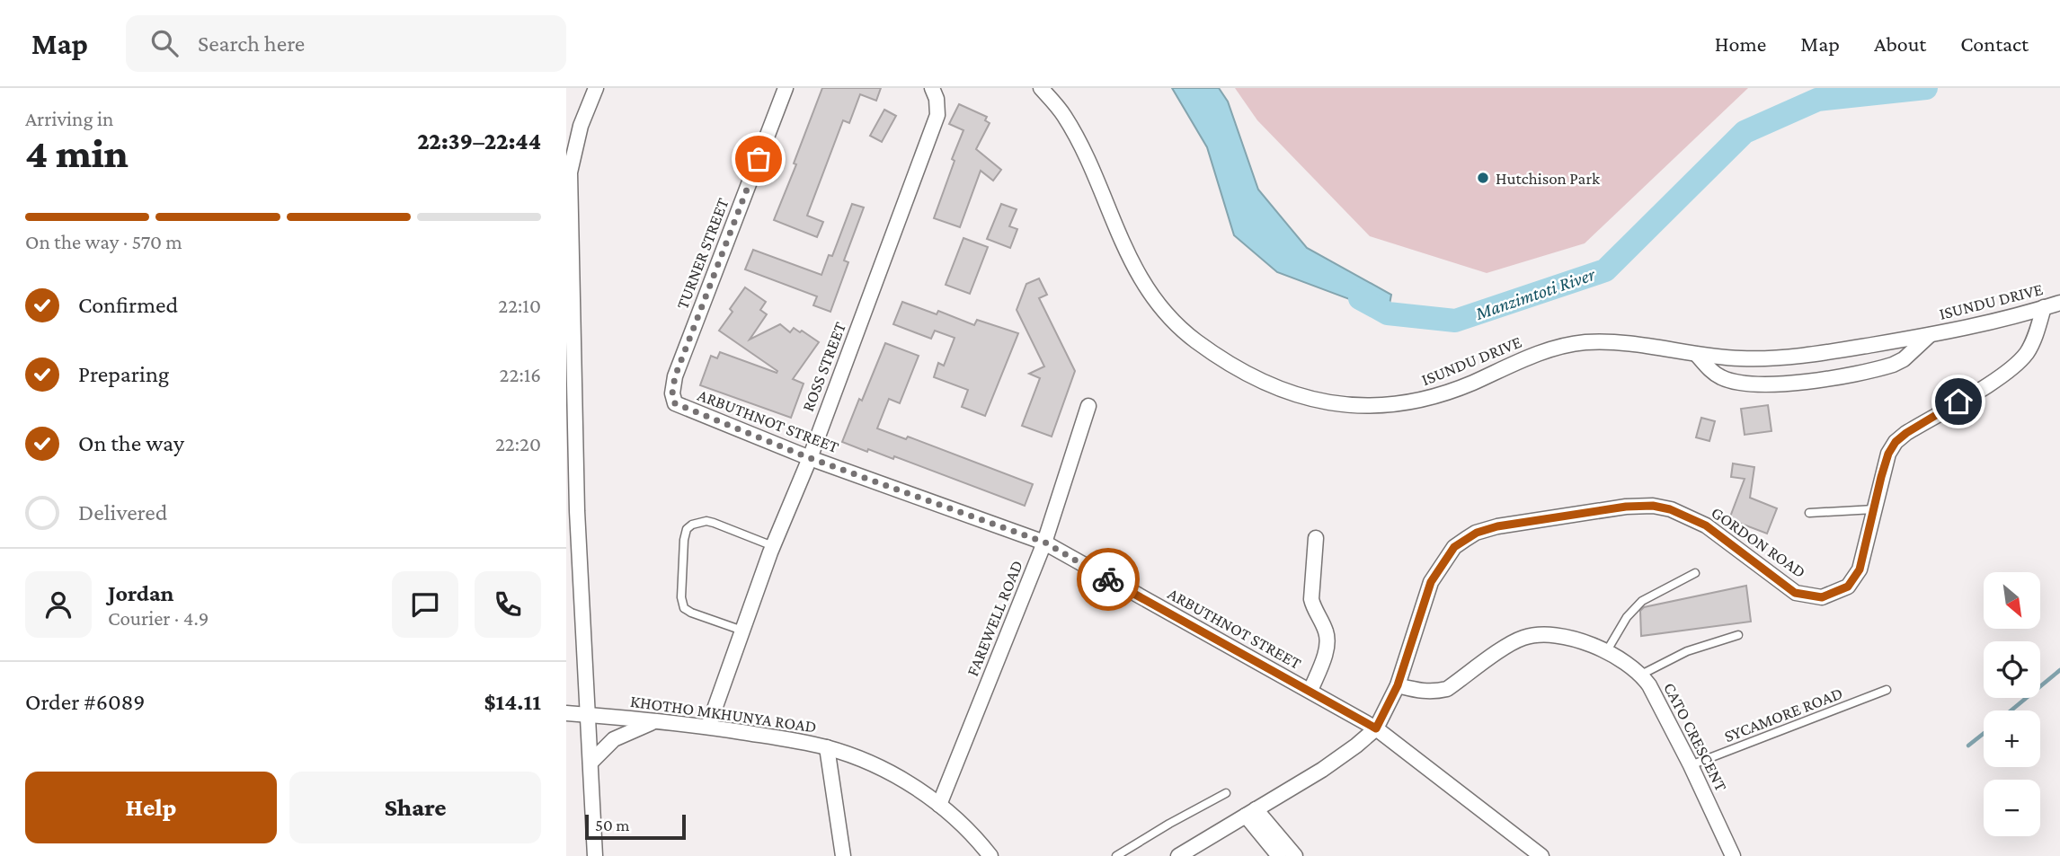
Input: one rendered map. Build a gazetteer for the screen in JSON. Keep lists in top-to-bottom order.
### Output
{
  "streets": {
    "street": [
      "TURNER STREET",
      "ISUNDU DRIVE",
      "ROSS STREET",
      "ARBUTHNOT STREET",
      "GORDON ROAD",
      "FAREWELL ROAD",
      "KHOTHO MKHUNYA ROAD",
      "CATO CRESCENT"
    ],
    "lane": ["SYCAMORE ROAD"]
  },
  "crossings": [
    ["TURNER STREET", "ARBUTHNOT STREET"],
    ["ISUNDU DRIVE", "GORDON ROAD"],
    ["ROSS STREET", "ARBUTHNOT STREET"],
    ["ROSS STREET", "KHOTHO MKHUNYA ROAD"],
    ["ARBUTHNOT STREET", "GORDON ROAD"],
    ["ARBUTHNOT STREET", "FAREWELL ROAD"],
    ["GORDON ROAD", "CATO CRESCENT"],
    ["FAREWELL ROAD", "KHOTHO MKHUNYA ROAD"],
    ["SYCAMORE ROAD", "CATO CRESCENT"]
  ],
  "water": ["Manzimtoti River"],
  "places": ["Hutchison Park"],
  "scale_bar": "50 m",
  "north": "bottom right",
  "page": {
    "header": "Map",
    "search": "Search here",
    "nav": [
      "Home",
      "Map",
      "About",
      "Contact"
    ],
    "heading": ["4 min", "Arriving in", "22:39–22:44"],
    "panel": [
      "Jordan",
      "Courier · 4.9",
      "Order #6089",
      "$14.11"
    ],
    "bar": "On the way · 570 m",
    "list": [
      ["Confirmed", "22:10"],
      ["Preparing", "22:16"],
      ["On the way", "22:20"],
      "Delivered"
    ],
    "map_buttons": ["+", "−"],
    "buttons": ["Help", "Share"],
    "scale": "50 m"
  }
}
